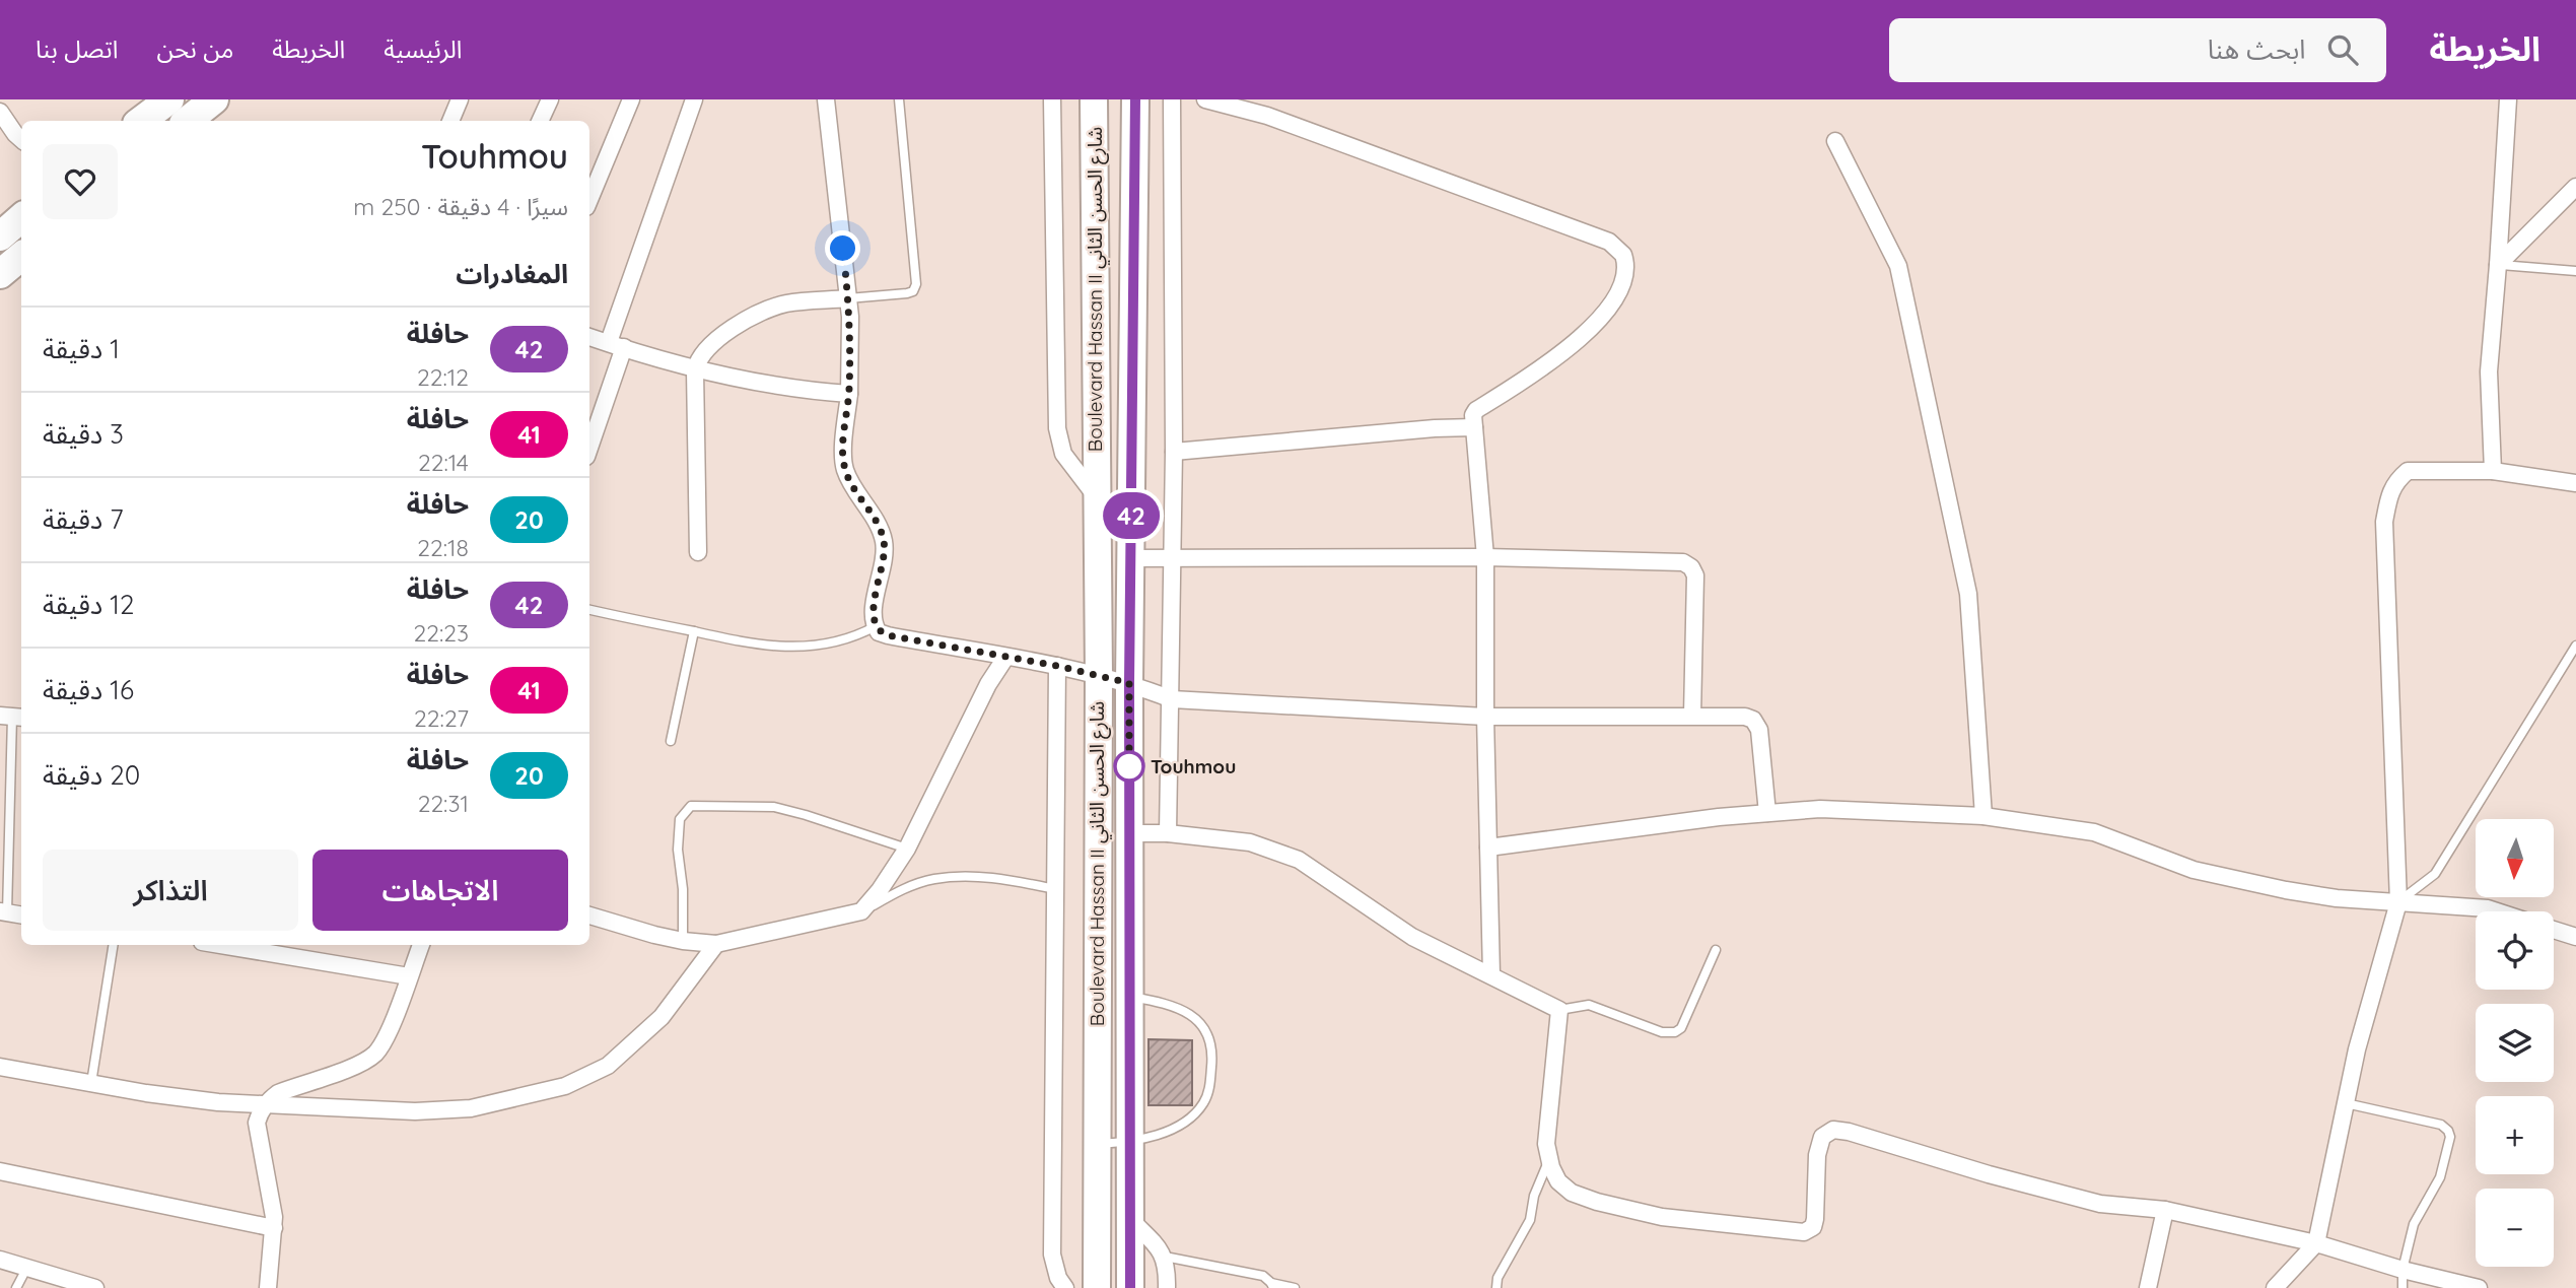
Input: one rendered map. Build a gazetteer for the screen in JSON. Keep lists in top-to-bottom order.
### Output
{
  "streets": {
    "main road": ["Boulevard Hassan II شارع الحسن الثاني"]
  },
  "places": ["Touhmou"],
  "lines": ["bus line 42"],
  "north": "bottom",
  "page": {
    "header": "الخريطة",
    "search": "ابحث هنا",
    "nav": [
      "الرئيسية",
      "الخريطة",
      "من نحن",
      "اتصل بنا"
    ],
    "on_map": "42",
    "heading": [
      ["Touhmou", "سيرًا · 4 دقيقة · 250 m"],
      "المغادرات"
    ],
    "list": [
      {
        "mark": "42",
        "name": "حافلة",
        "note": "22:12",
        "value": "1 دقيقة"
      },
      {
        "mark": "41",
        "name": "حافلة",
        "note": "22:14",
        "value": "3 دقيقة"
      },
      {
        "mark": "20",
        "name": "حافلة",
        "note": "22:18",
        "value": "7 دقيقة"
      },
      {
        "mark": "42",
        "name": "حافلة",
        "note": "22:23",
        "value": "12 دقيقة"
      },
      {
        "mark": "41",
        "name": "حافلة",
        "note": "22:27",
        "value": "16 دقيقة"
      },
      {
        "mark": "20",
        "name": "حافلة",
        "note": "22:31",
        "value": "20 دقيقة"
      }
    ],
    "map_buttons": ["+", "−"],
    "buttons": ["الاتجاهات", "التذاكر"]
  }
}
